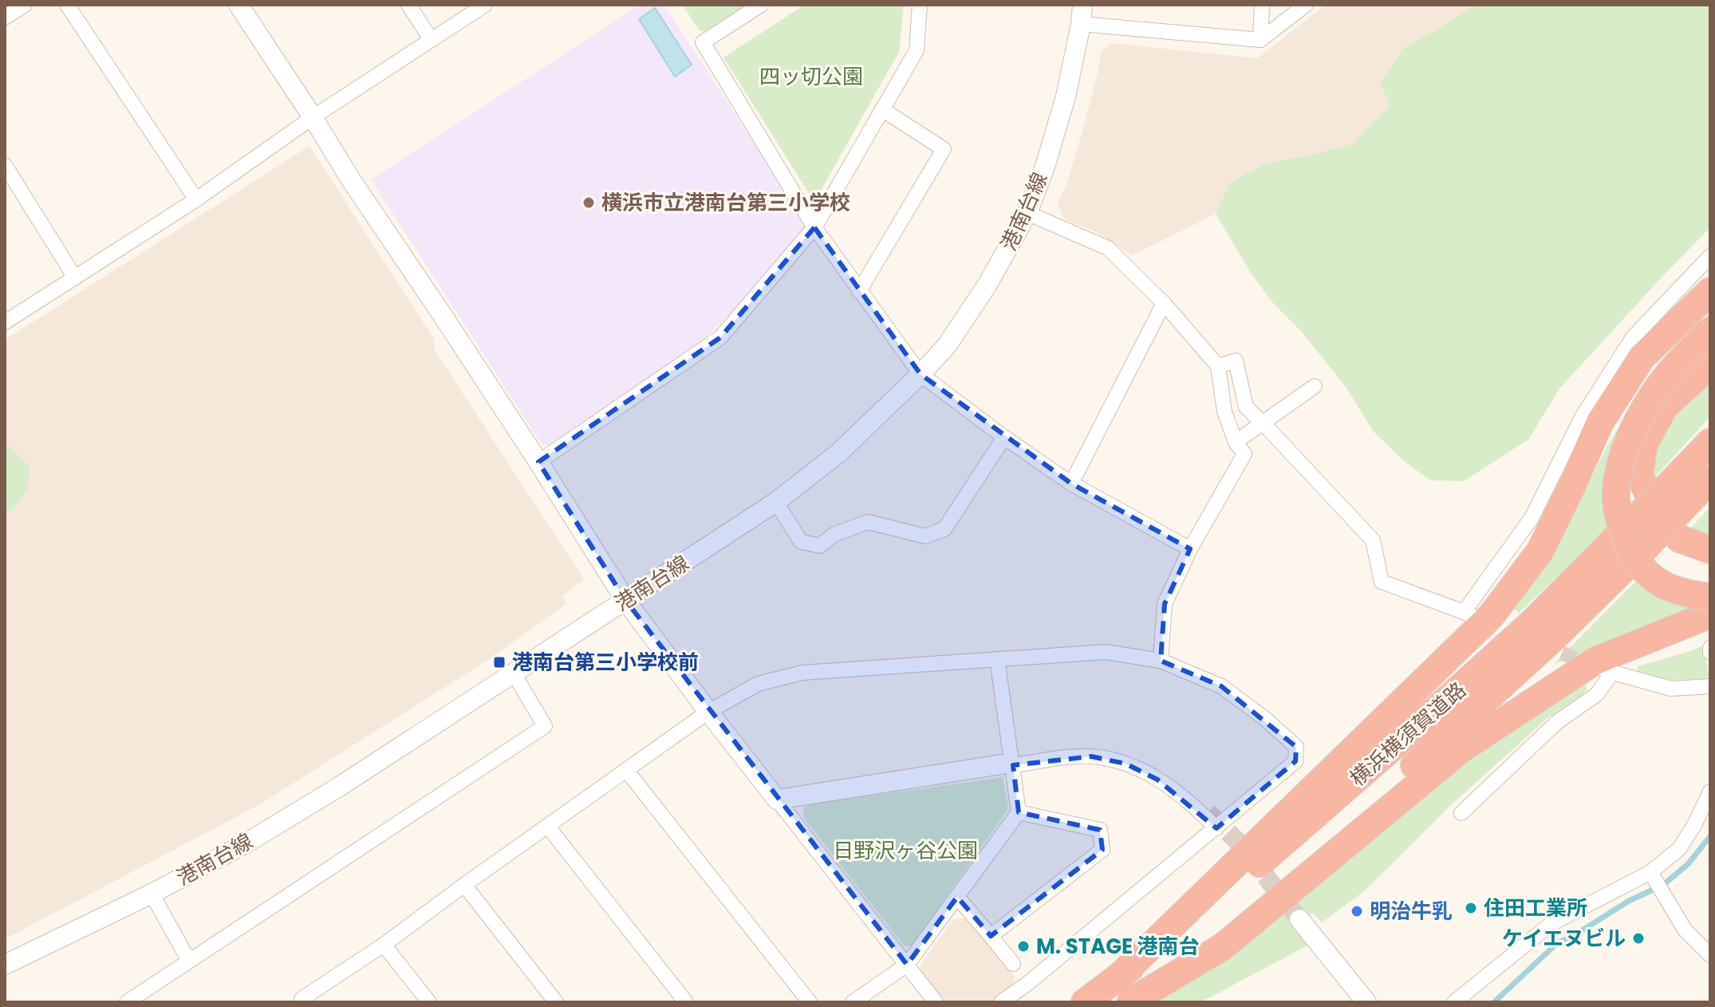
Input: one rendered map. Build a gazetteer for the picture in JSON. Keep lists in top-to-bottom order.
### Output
{
  "streets": {
    "highway": ["横浜横須賀道路"],
    "street": ["港南台線"]
  },
  "parks": ["四ッ切公園", "日野沢ヶ谷公園"],
  "places": {
    "other": [
      "横浜市立港南台第三小学校",
      "住田工業所",
      "明治牛乳",
      "ケイエヌビル",
      "M. STAGE 港南台"
    ],
    "transit": ["港南台第三小学校前"]
  }
}
